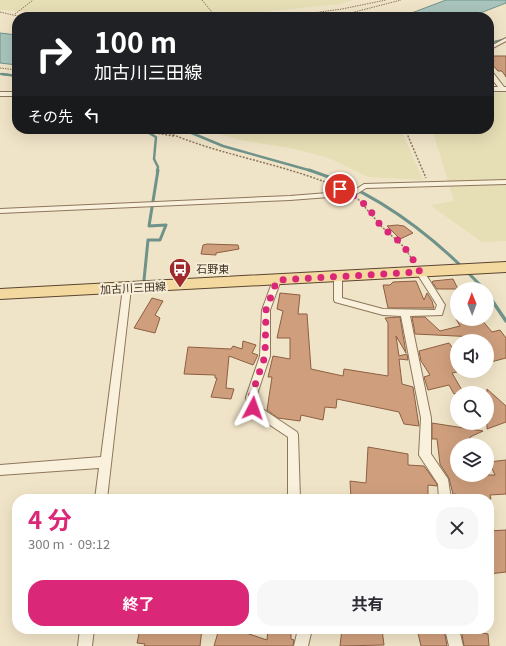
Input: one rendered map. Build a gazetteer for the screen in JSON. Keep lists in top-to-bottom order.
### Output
{
  "streets": {
    "main road": ["加古川三田線"]
  },
  "places": {
    "bus stop": ["石野東"]
  },
  "north": "top",
  "page": {
    "turn": ["100 m", "加古川三田線"],
    "then": "その先",
    "heading": ["4 分", "300 m · 09:12"],
    "buttons": ["終了", "共有"]
  }
}
